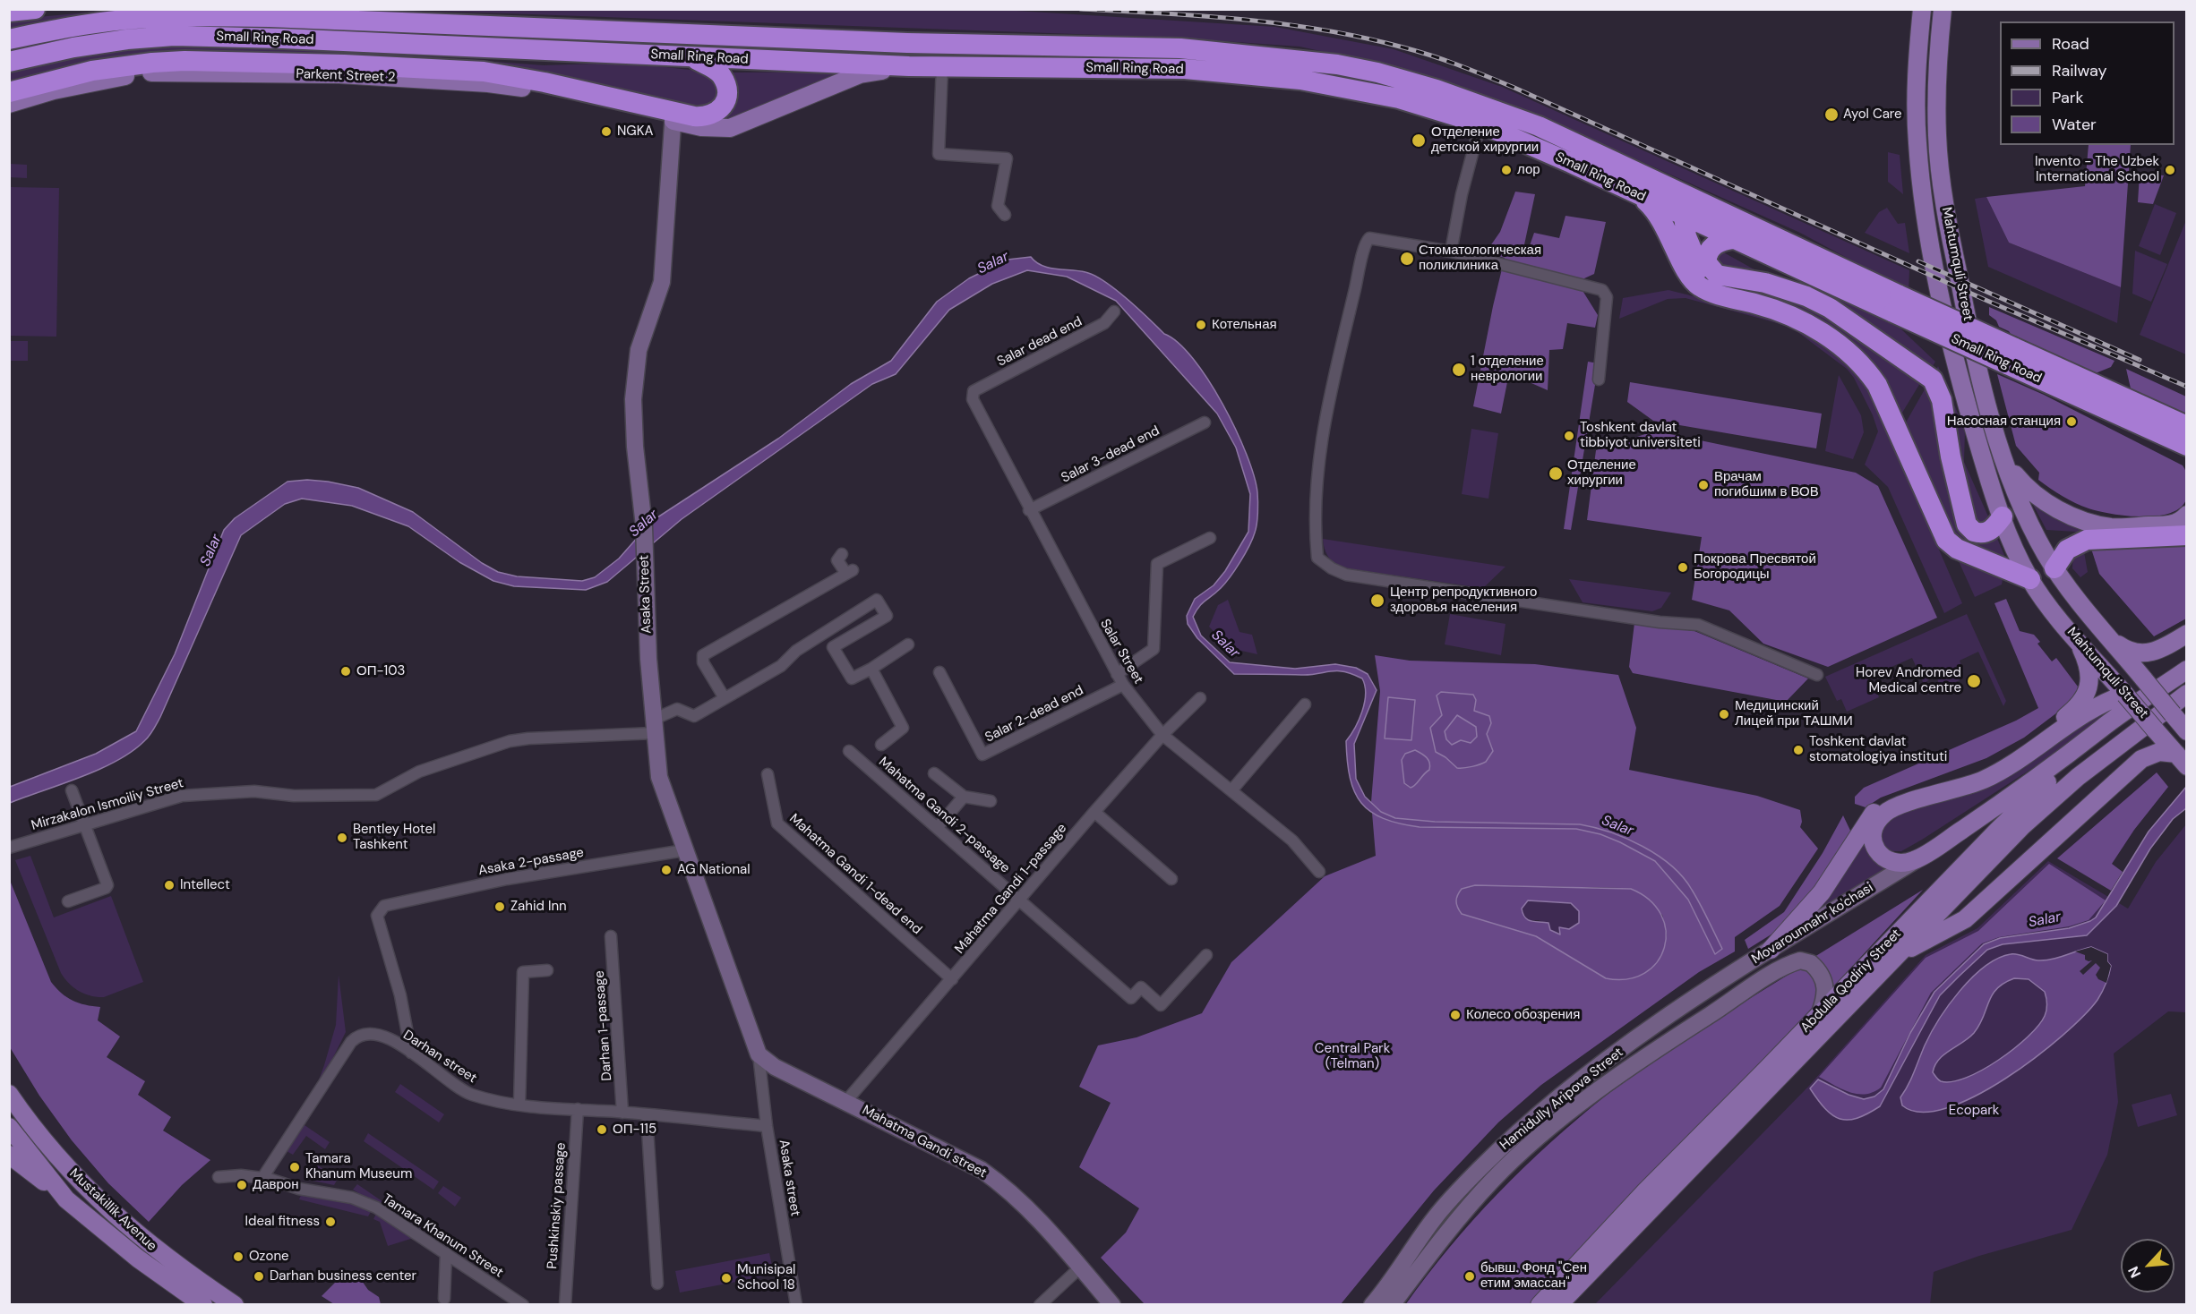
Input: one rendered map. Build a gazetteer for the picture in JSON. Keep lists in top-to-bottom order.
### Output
{
  "streets": {
    "highway": ["Small Ring Road"],
    "main road": [
      "Parkent Street 2",
      "Mahtumquli Street",
      "Abdulla Qodiriy Street",
      "Mustakillik Avenue"
    ],
    "street": [
      "Salar dead end",
      "Salar 3-dead end",
      "Asaka Street",
      "Salar Street",
      "Salar 2-dead end",
      "Mirzakalon Ismoiliy Street",
      "Mahatma Gandi 2-passage",
      "Asaka 2-passage",
      "Mahatma Gandi 1-dead end",
      "Mahatma Gandi 1-passage",
      "Movarounnahr ko'chasi",
      "Darhan 1-passage",
      "Darhan street",
      "Hamidully Aripova Street",
      "Mahatma Gandi street",
      "Asaka street",
      "Pushkinskiy passage",
      "Tamara Khanum Street"
    ]
  },
  "crossings": [
    ["Small Ring Road", "Parkent Street 2"],
    ["Parkent Street 2", "Asaka Street"],
    ["Salar dead end", "Salar Street"],
    ["Salar 3-dead end", "Salar Street"],
    ["Asaka Street", "Mirzakalon Ismoiliy Street"],
    ["Asaka Street", "Asaka 2-passage"],
    ["Asaka Street", "Mahatma Gandi street"],
    ["Asaka Street", "Asaka street"],
    ["Salar Street", "Salar 2-dead end"],
    ["Salar Street", "Mahatma Gandi 1-passage"],
    ["Mahatma Gandi 2-passage", "Mahatma Gandi 1-passage"],
    ["Asaka 2-passage", "Darhan street"],
    ["Mahatma Gandi 1-dead end", "Mahatma Gandi 1-passage"],
    ["Mahatma Gandi 1-passage", "Mahatma Gandi street"],
    ["Movarounnahr ko'chasi", "Abdulla Qodiriy Street"],
    ["Movarounnahr ko'chasi", "Hamidully Aripova Street"],
    ["Darhan 1-passage", "Darhan street"],
    ["Darhan street", "Asaka street"],
    ["Darhan street", "Pushkinskiy passage"],
    ["Darhan street", "Tamara Khanum Street"],
    ["Mahatma Gandi street", "Asaka street"]
  ],
  "water": ["Salar"],
  "parks": ["Central Park (Telman)", "Ecopark"],
  "places": [
    "Ayol Care",
    "NGKA",
    "Отделение детской хирургии",
    "лор",
    "Invento - The Uzbek International School",
    "Стоматологическая поликлиника",
    "Котельная",
    "1 отделение неврологии",
    "Насосная станция",
    "Toshkent davlat tibbiyot universiteti",
    "Отделение хирургии",
    "Врачам погибшим в ВОВ",
    "Покрова Пресвятой Богородицы",
    "Центр репродуктивного здоровья населения",
    "ОП-103",
    "Horev Andromed Medical centre",
    "Медицинский Лицей при ТАШМИ",
    "Toshkent davlat stomatologiya instituti",
    "Bentley Hotel Tashkent",
    "AG National",
    "Intellect",
    "Zahid Inn",
    "Колесо обозрения",
    "ОП-115",
    "Tamara Khanum Museum",
    "Даврон",
    "Ideal fitness",
    "Ozone",
    "Darhan business center",
    "бывш. Фонд \"Сен етим эмассан\"",
    "Munisipal School 18"
  ],
  "legend": [
    "Road",
    "Railway",
    "Park",
    "Water"
  ],
  "north": "bottom left"
}
